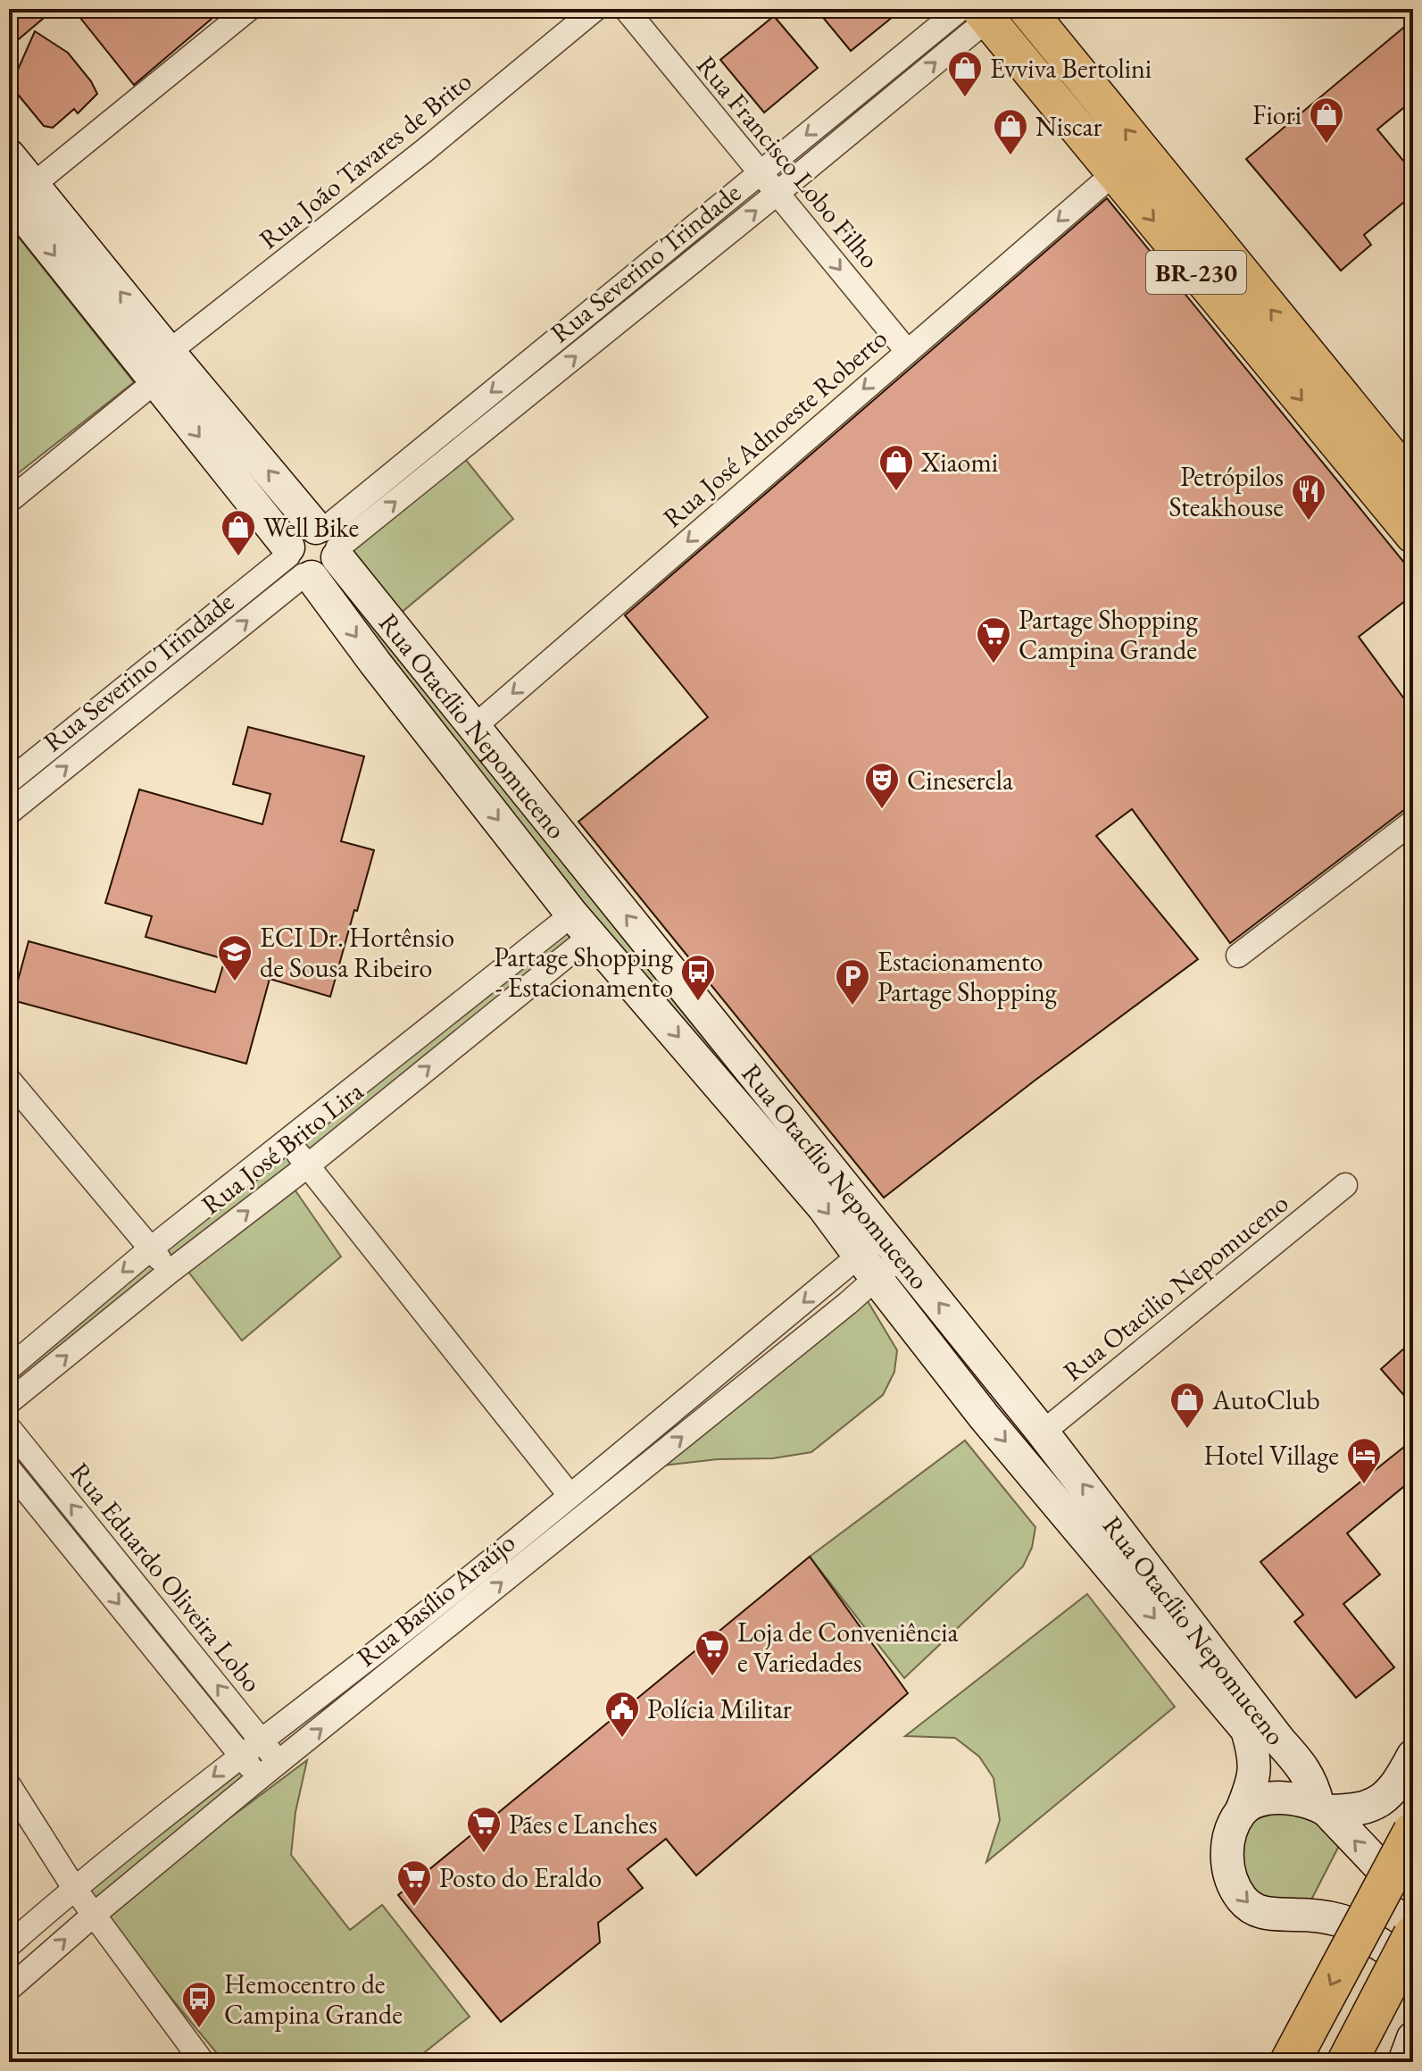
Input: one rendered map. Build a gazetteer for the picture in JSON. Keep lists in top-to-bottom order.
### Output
{
  "streets": {
    "main road": ["BR-230"],
    "street": [
      "Rua João Tavares de Brito",
      "Rua Francisco Lobo Filho",
      "Rua Severino Trindade",
      "Rua José Adnoeste Roberto",
      "Rua Otacílio Nepomuceno",
      "Rua José Brito Lira",
      "Rua Otacilio Nepomuceno",
      "Rua Eduardo Oliveira Lobo",
      "Rua Basílio Araújo"
    ]
  },
  "crossings": [
    ["Rua João Tavares de Brito", "Rua Otacílio Nepomuceno"],
    ["Rua Francisco Lobo Filho", "Rua Severino Trindade"],
    ["Rua Francisco Lobo Filho", "Rua José Adnoeste Roberto"],
    ["Rua Severino Trindade", "BR-230"],
    ["Rua Severino Trindade", "Rua Otacílio Nepomuceno"],
    ["BR-230", "Rua José Adnoeste Roberto"],
    ["Rua José Adnoeste Roberto", "Rua Otacílio Nepomuceno"],
    ["Rua Otacílio Nepomuceno", "Rua José Brito Lira"],
    ["Rua Otacílio Nepomuceno", "Rua Otacilio Nepomuceno"],
    ["Rua Otacílio Nepomuceno", "Rua Basílio Araújo"],
    ["Rua Eduardo Oliveira Lobo", "Rua Basílio Araújo"]
  ],
  "one_way": ["Rua Francisco Lobo Filho", "Rua José Adnoeste Roberto"],
  "places": {
    "shop": [
      "Evviva Bertolini",
      "Fiori",
      "Niscar",
      "Xiaomi",
      "Well Bike",
      "AutoClub"
    ],
    "restaurant": ["Petrópilos Steakhouse"],
    "supermarket": [
      "Partage Shopping Campina Grande",
      "Loja de Conveniência e Variedades",
      "Pães e Lanches",
      "Posto do Eraldo"
    ],
    "theatre": ["Cinesercla"],
    "school or university": ["ECI Dr. Hortênsio de Sousa Ribeiro"],
    "bus stop": ["Partage Shopping - Estacionamento", "Hemocentro de Campina Grande"],
    "parking": ["Estacionamento Partage Shopping"],
    "hotel": ["Hotel Village"],
    "public building": ["Polícia Militar"]
  }
}
